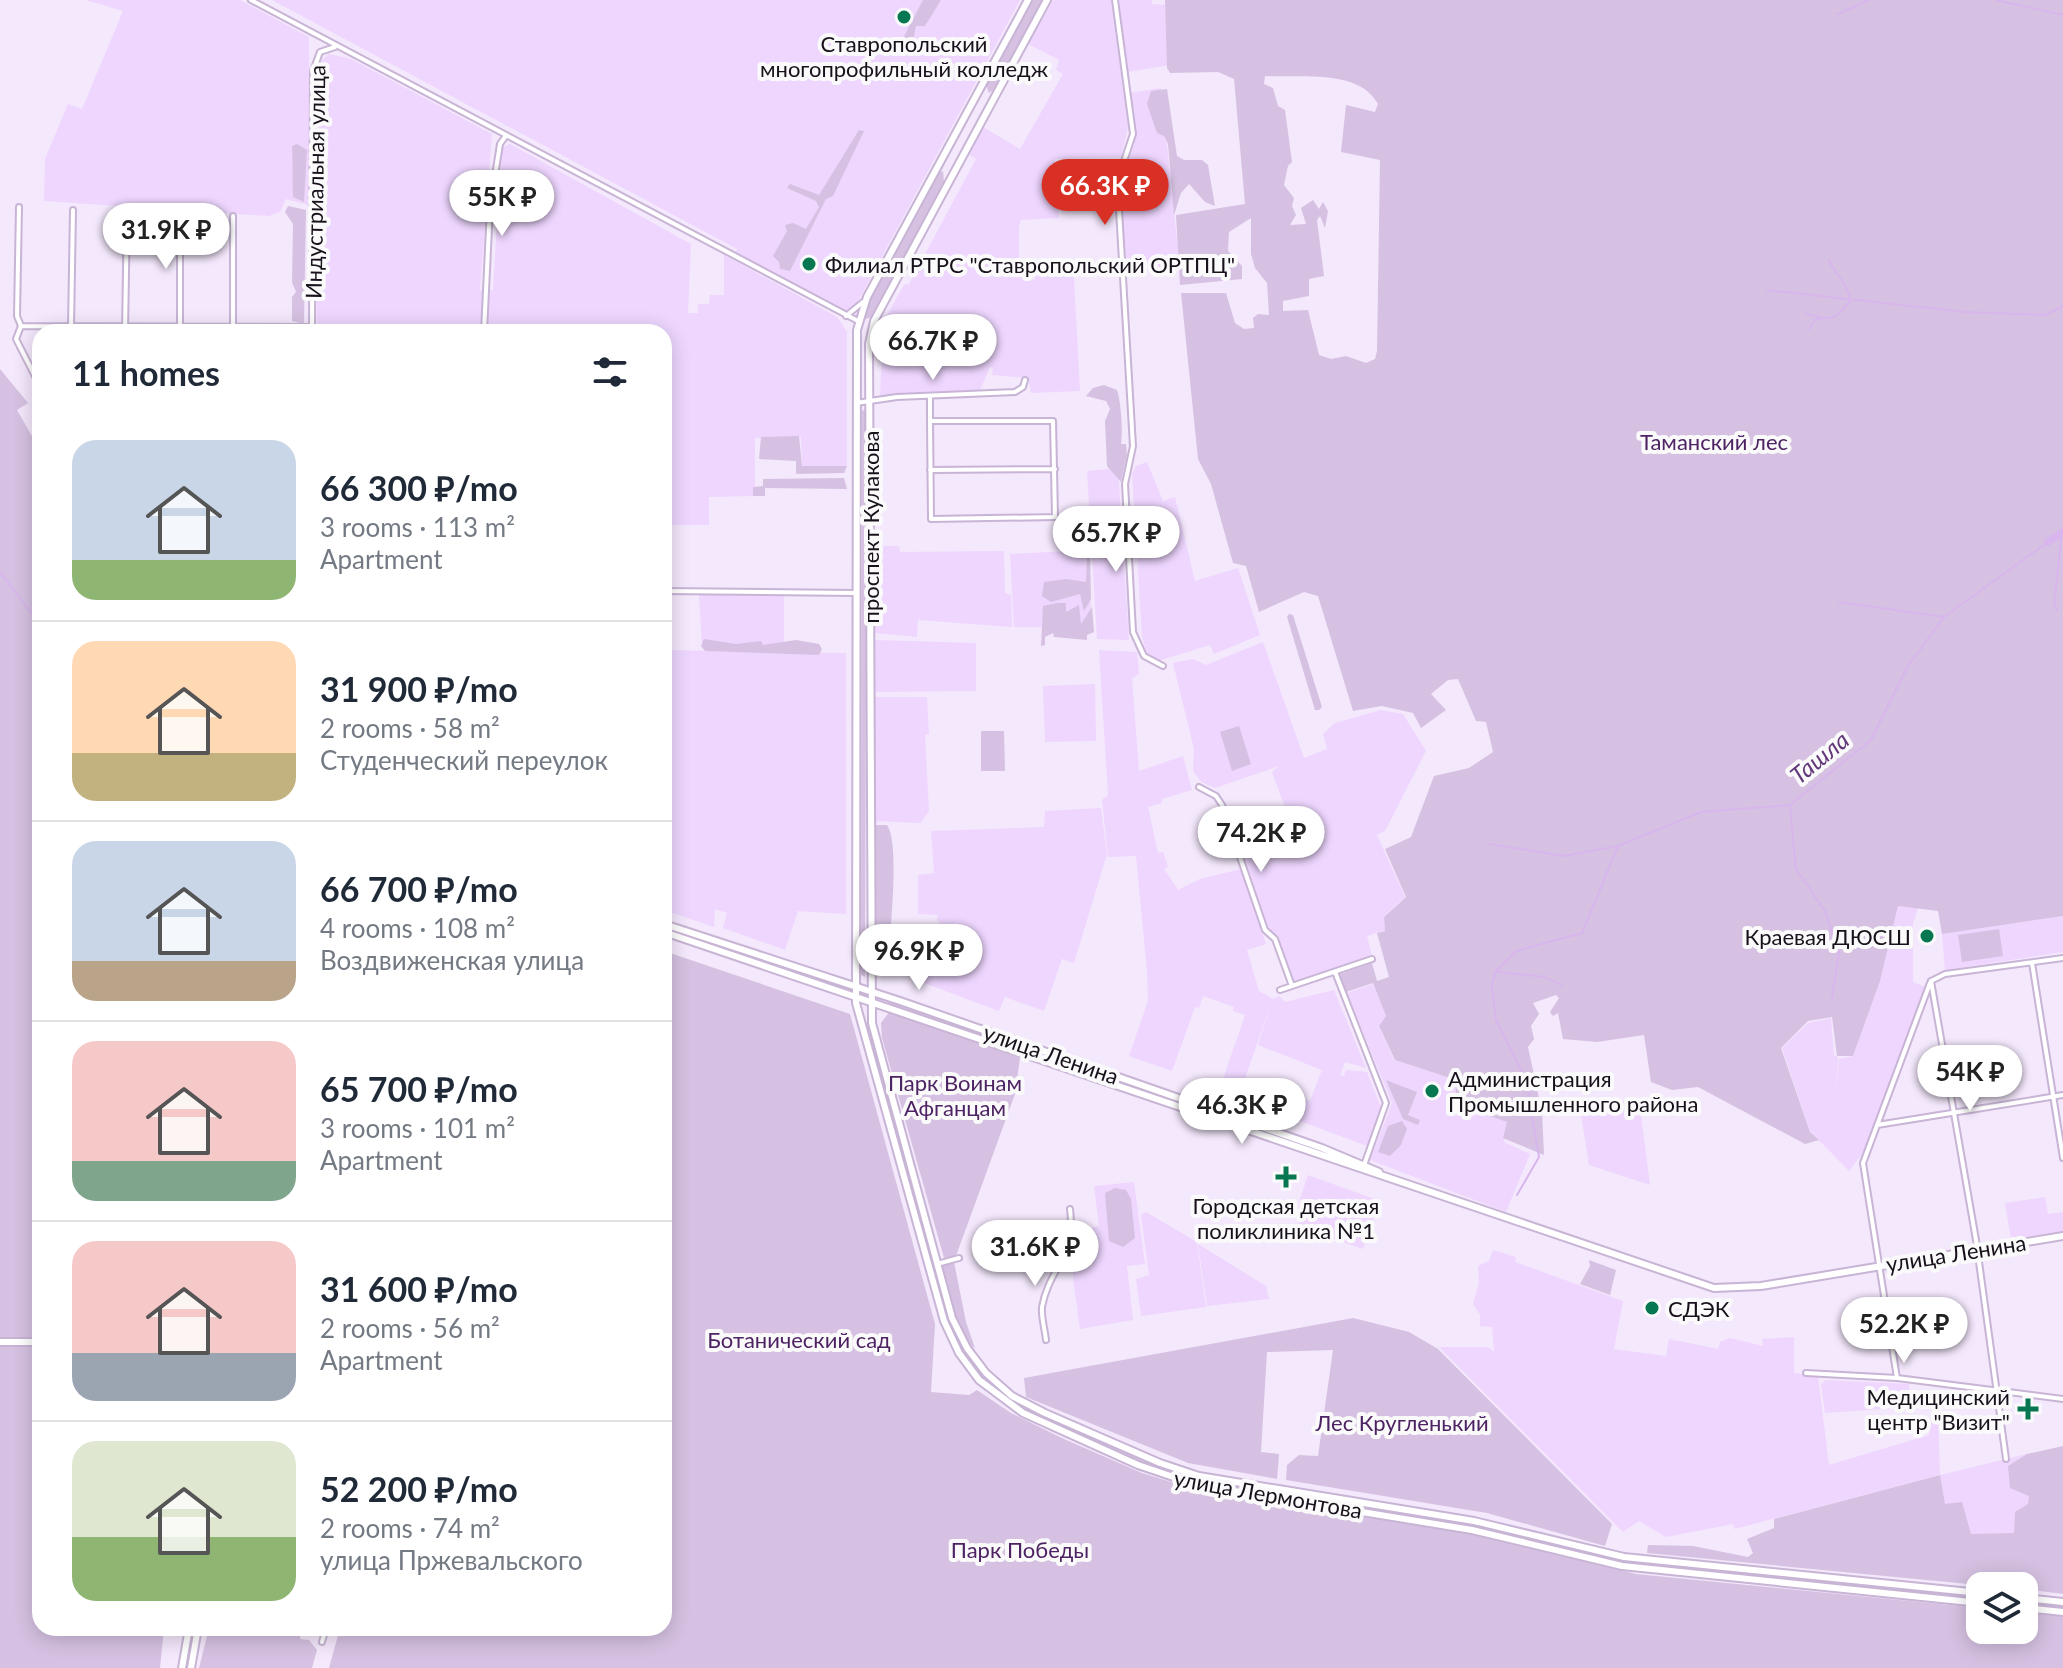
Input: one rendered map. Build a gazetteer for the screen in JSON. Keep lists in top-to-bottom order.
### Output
{
  "streets": {
    "main road": ["проспект Кулакова", "улица Ленина", "улица Лермонтова"],
    "street": ["Индустриальная улица"]
  },
  "crossings": [
    ["проспект Кулакова", "улица Ленина"],
    ["проспект Кулакова", "улица Лермонтова"],
    ["улица Ленина", "улица Лермонтова"]
  ],
  "water": ["Ташла"],
  "parks": [
    "Таманский лес",
    "Парк Воинам Афганцам",
    "Ботанический сад",
    "Лес Кругленький",
    "Парк Победы"
  ],
  "places": {
    "other": [
      "Ставропольский многопрофильный колледж",
      "Филиал РТРС \"Ставропольский ОРТПЦ\"",
      "Краевая ДЮСШ",
      "Администрация Промышленного района",
      "СДЭК"
    ],
    "health": ["Городская детская поликлиника №1", "Медицинский центр \"Визит\""]
  },
  "page": {
    "price": [
      "66.3K ₽",
      "55K ₽",
      "31.9K ₽",
      "66.7K ₽",
      "65.7K ₽",
      "74.2K ₽",
      "96.9K ₽",
      "54K ₽",
      "46.3K ₽",
      "31.6K ₽",
      "52.2K ₽"
    ],
    "heading": "11 homes",
    "list": [
      {
        "name": "66 300 ₽/mo",
        "note": "3 rooms · 113 m² · Apartment"
      },
      {
        "name": "31 900 ₽/mo",
        "note": "2 rooms · 58 m² · Студенческий переулок"
      },
      {
        "name": "66 700 ₽/mo",
        "note": "4 rooms · 108 m² · Воздвиженская улица"
      },
      {
        "name": "65 700 ₽/mo",
        "note": "3 rooms · 101 m² · Apartment"
      },
      {
        "name": "31 600 ₽/mo",
        "note": "2 rooms · 56 m² · Apartment"
      },
      {
        "name": "52 200 ₽/mo",
        "note": "2 rooms · 74 m² · улица Пржевальского"
      }
    ]
  }
}
